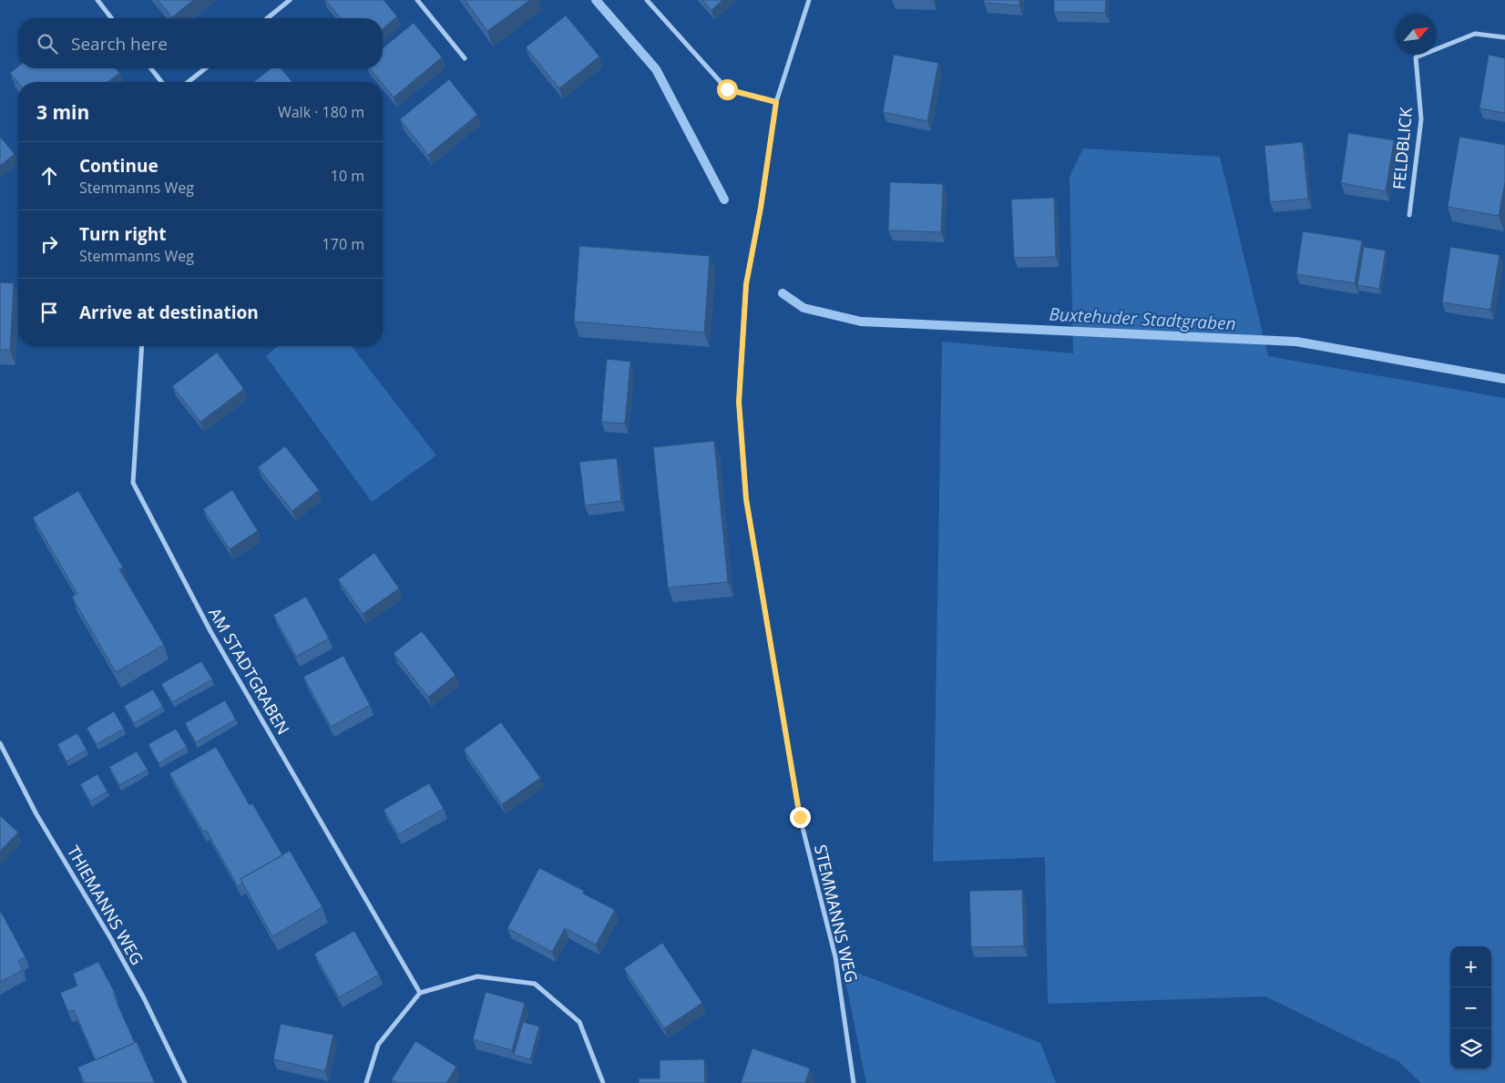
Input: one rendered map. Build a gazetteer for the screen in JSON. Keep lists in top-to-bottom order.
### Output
{
  "streets": {
    "street": [
      "FELDBLICK",
      "AM STADTGRABEN",
      "THIEMANNS WEG",
      "STEMMANNS WEG"
    ]
  },
  "water": ["Buxtehuder Stadtgraben"],
  "north": "top right",
  "page": {
    "search": "Search here",
    "heading": ["3 min", "Walk · 180 m"],
    "list": [
      ["Continue", "Stemmanns Weg", "10 m"],
      ["Turn right", "Stemmanns Weg", "170 m"],
      "Arrive at destination"
    ],
    "map_buttons": ["+", "−"]
  }
}
